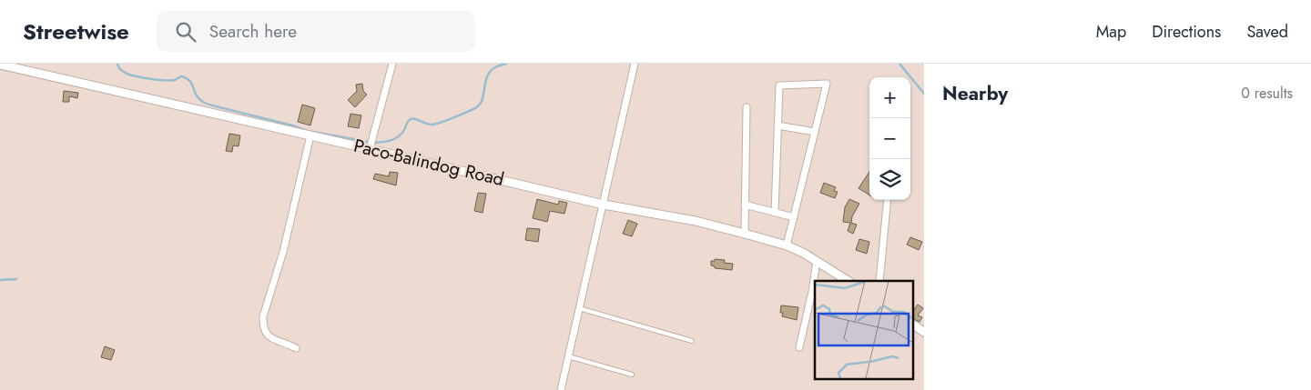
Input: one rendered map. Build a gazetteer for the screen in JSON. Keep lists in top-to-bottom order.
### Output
{
  "streets": {
    "street": ["Paco-Balindog Road"]
  },
  "page": {
    "header": "Streetwise",
    "search": "Search here",
    "nav": ["Map", "Directions", "Saved"],
    "heading": ["Nearby", "0 results"],
    "map_buttons": ["+", "−"]
  }
}
